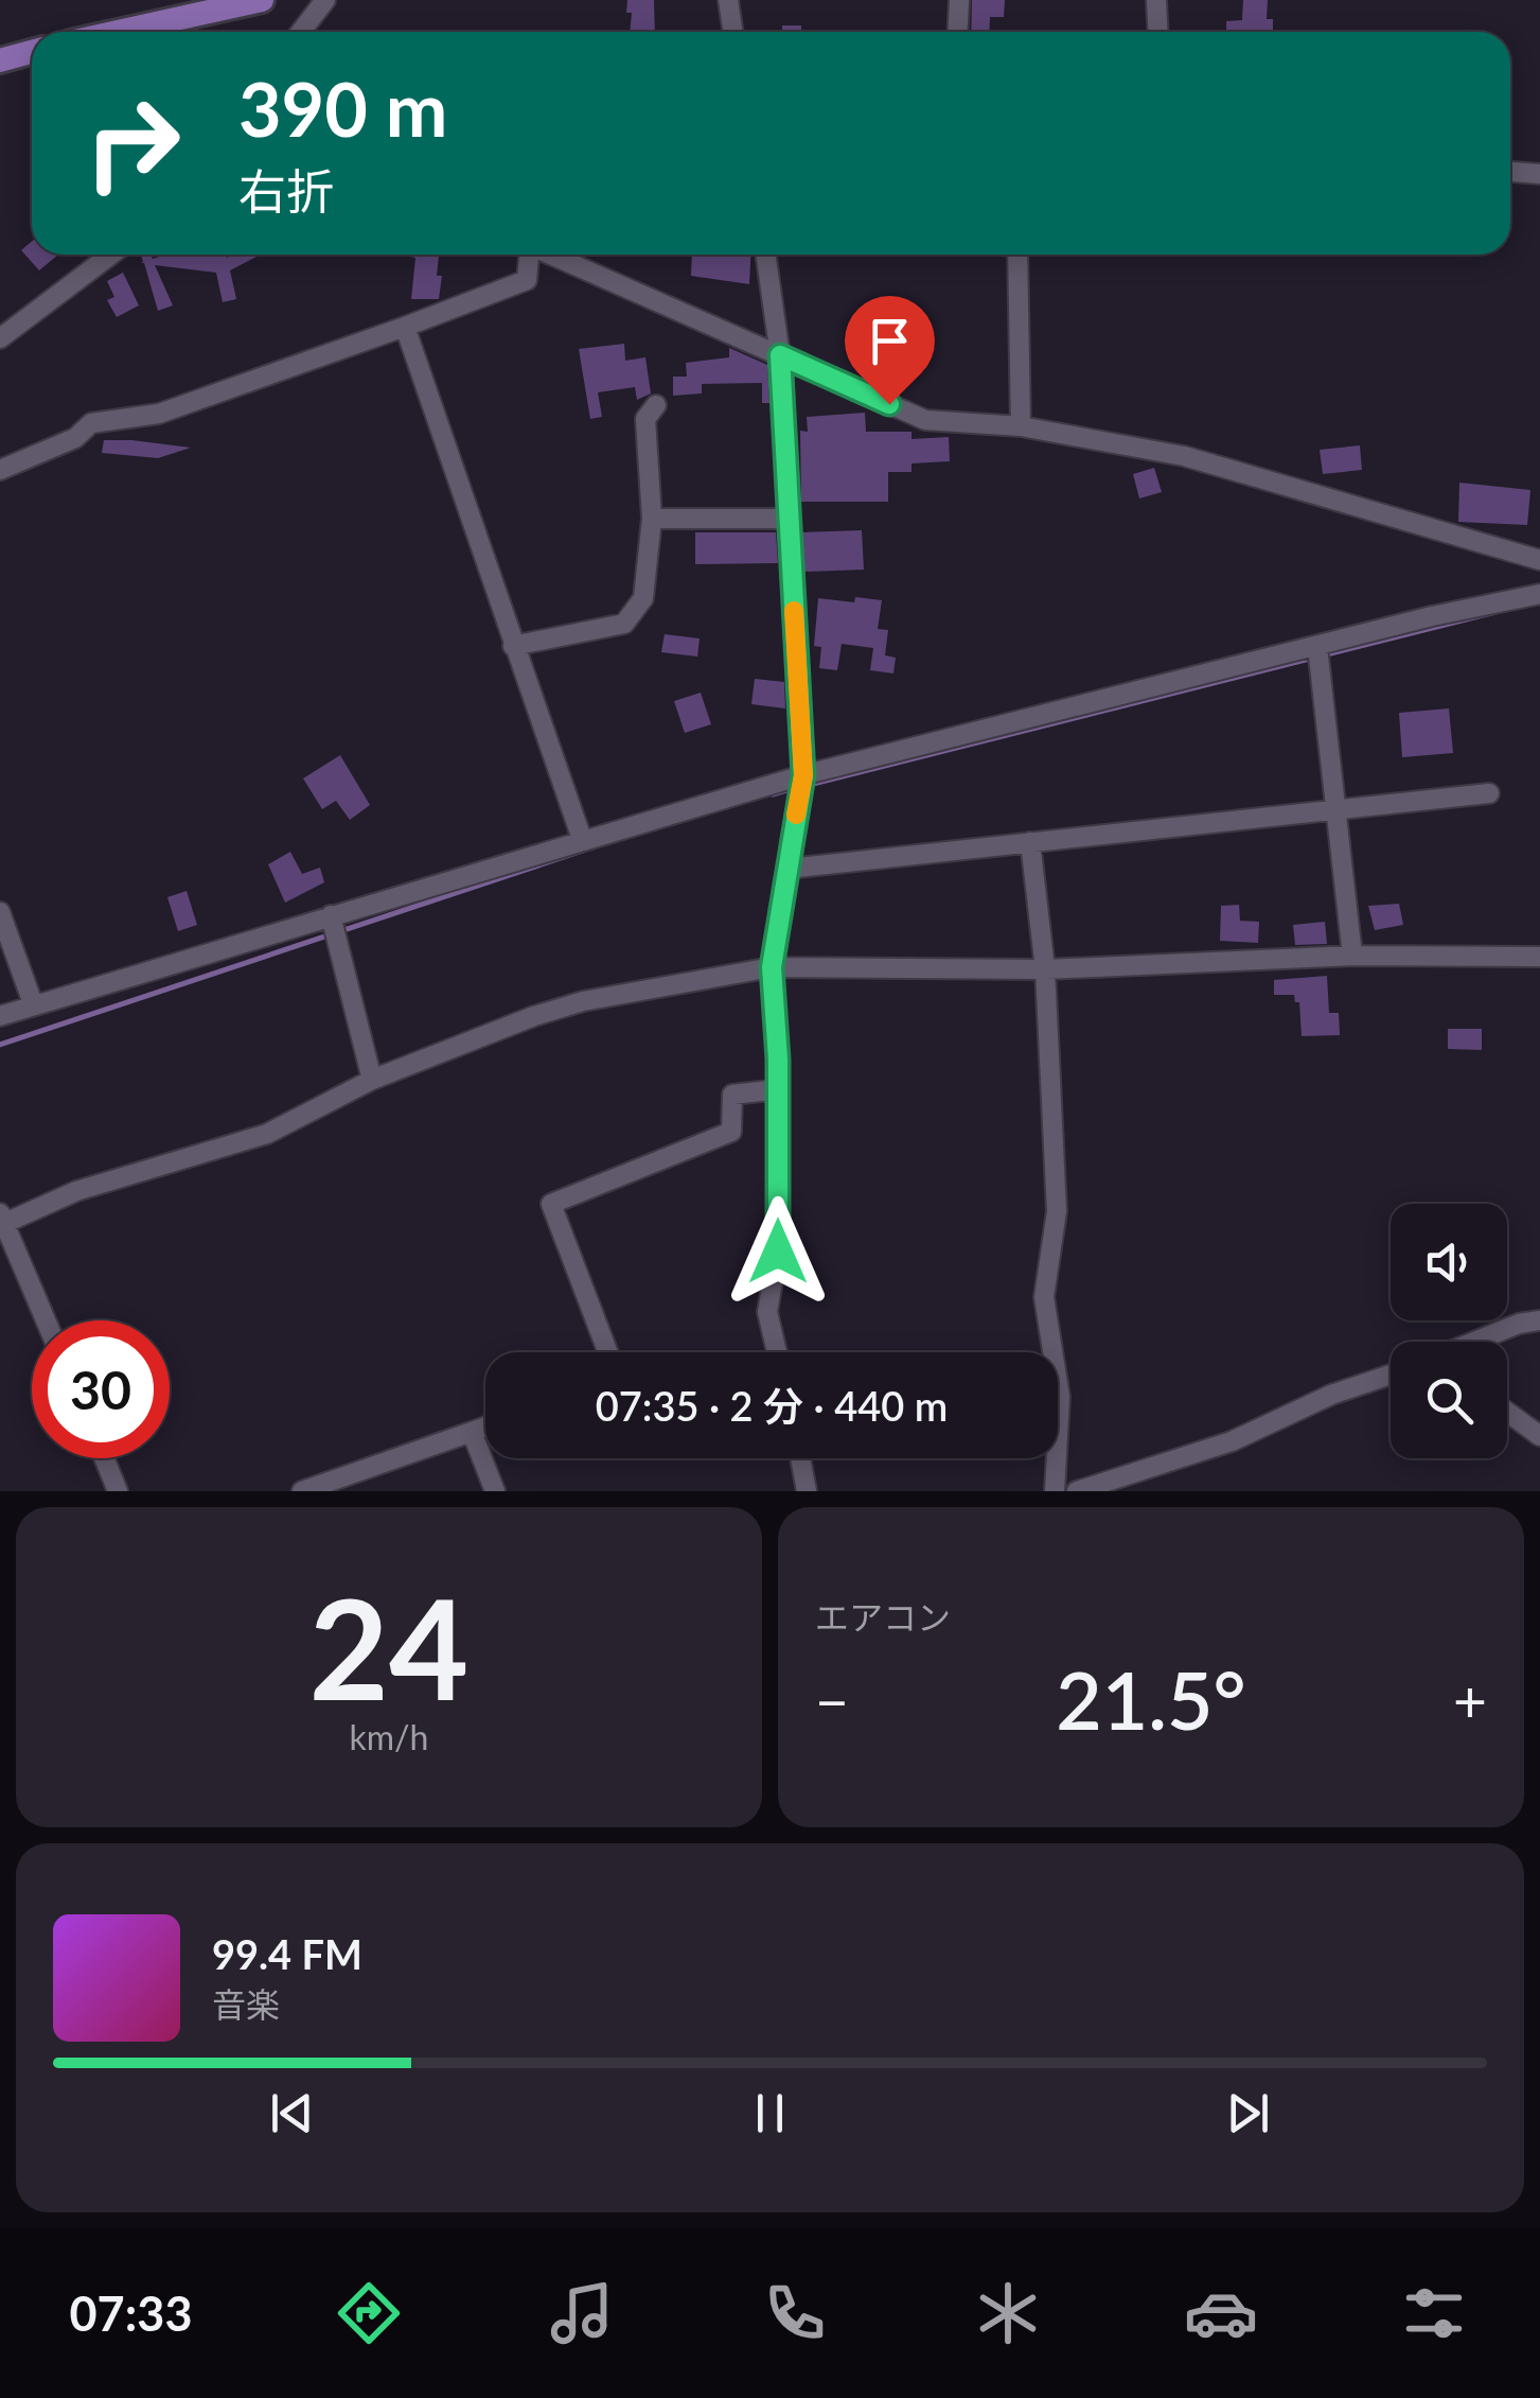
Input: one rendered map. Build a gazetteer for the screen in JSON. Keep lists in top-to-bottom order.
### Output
{
  "page": {
    "turn": ["390 m", "右折"],
    "limit": "30",
    "trip": "07:35 · 2 分 · 440 m",
    "tile": [
      ["24", "km/h"],
      "エアコン"
    ],
    "heat": ["−", "21.5°", "+"],
    "song": ["99.4 FM", "音楽"],
    "tabs": "07:33"
  }
}
